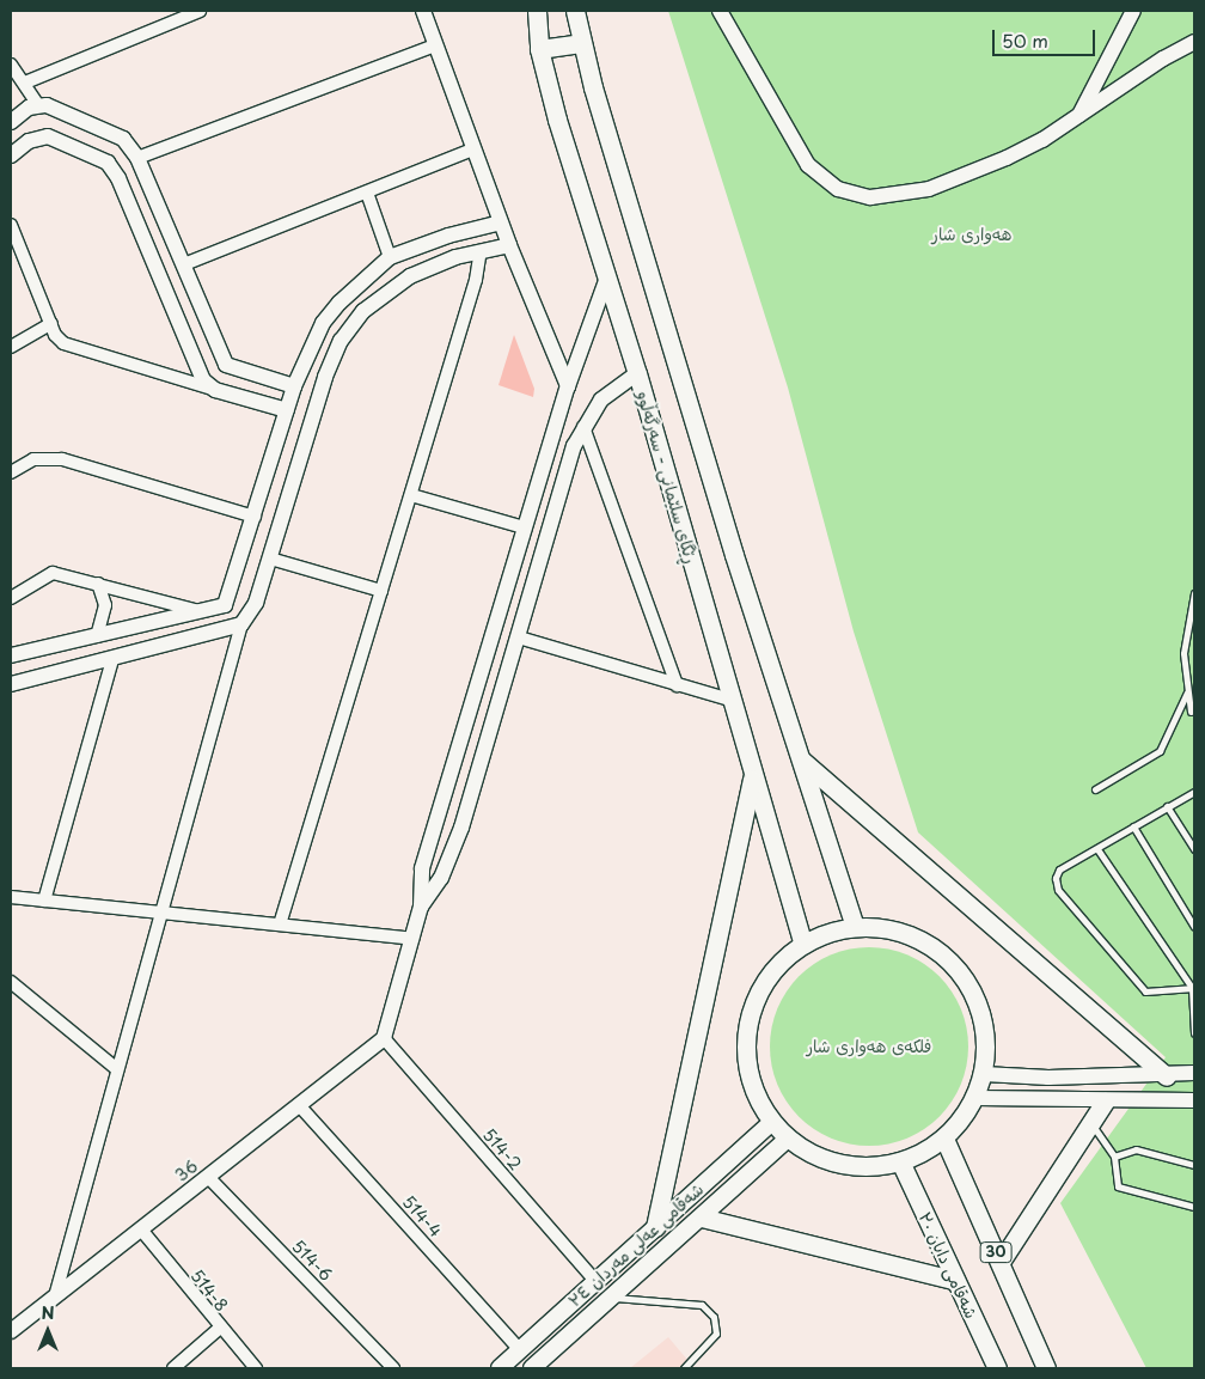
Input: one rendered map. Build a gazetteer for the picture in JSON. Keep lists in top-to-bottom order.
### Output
{
  "streets": {
    "main road": [
      "ڕێگای سلێمانی - سەرگەڵوو",
      "شەقامی عەلی مەردان ٣٤",
      "30",
      "شەقامی دابان ٣٠"
    ],
    "street": [
      "514-2",
      "36",
      "514-4",
      "514-6",
      "514-8"
    ]
  },
  "crossings": [
    ["514-2", "36"],
    ["514-2", "شەقامی عەلی مەردان ٣٤"],
    ["36", "514-4"],
    ["36", "514-6"],
    ["36", "514-8"],
    ["514-4", "شەقامی عەلی مەردان ٣٤"]
  ],
  "parks": ["هەواری شار", "فلکەی هەواری شار"],
  "scale_bar": "50 m",
  "north": "top"
}
